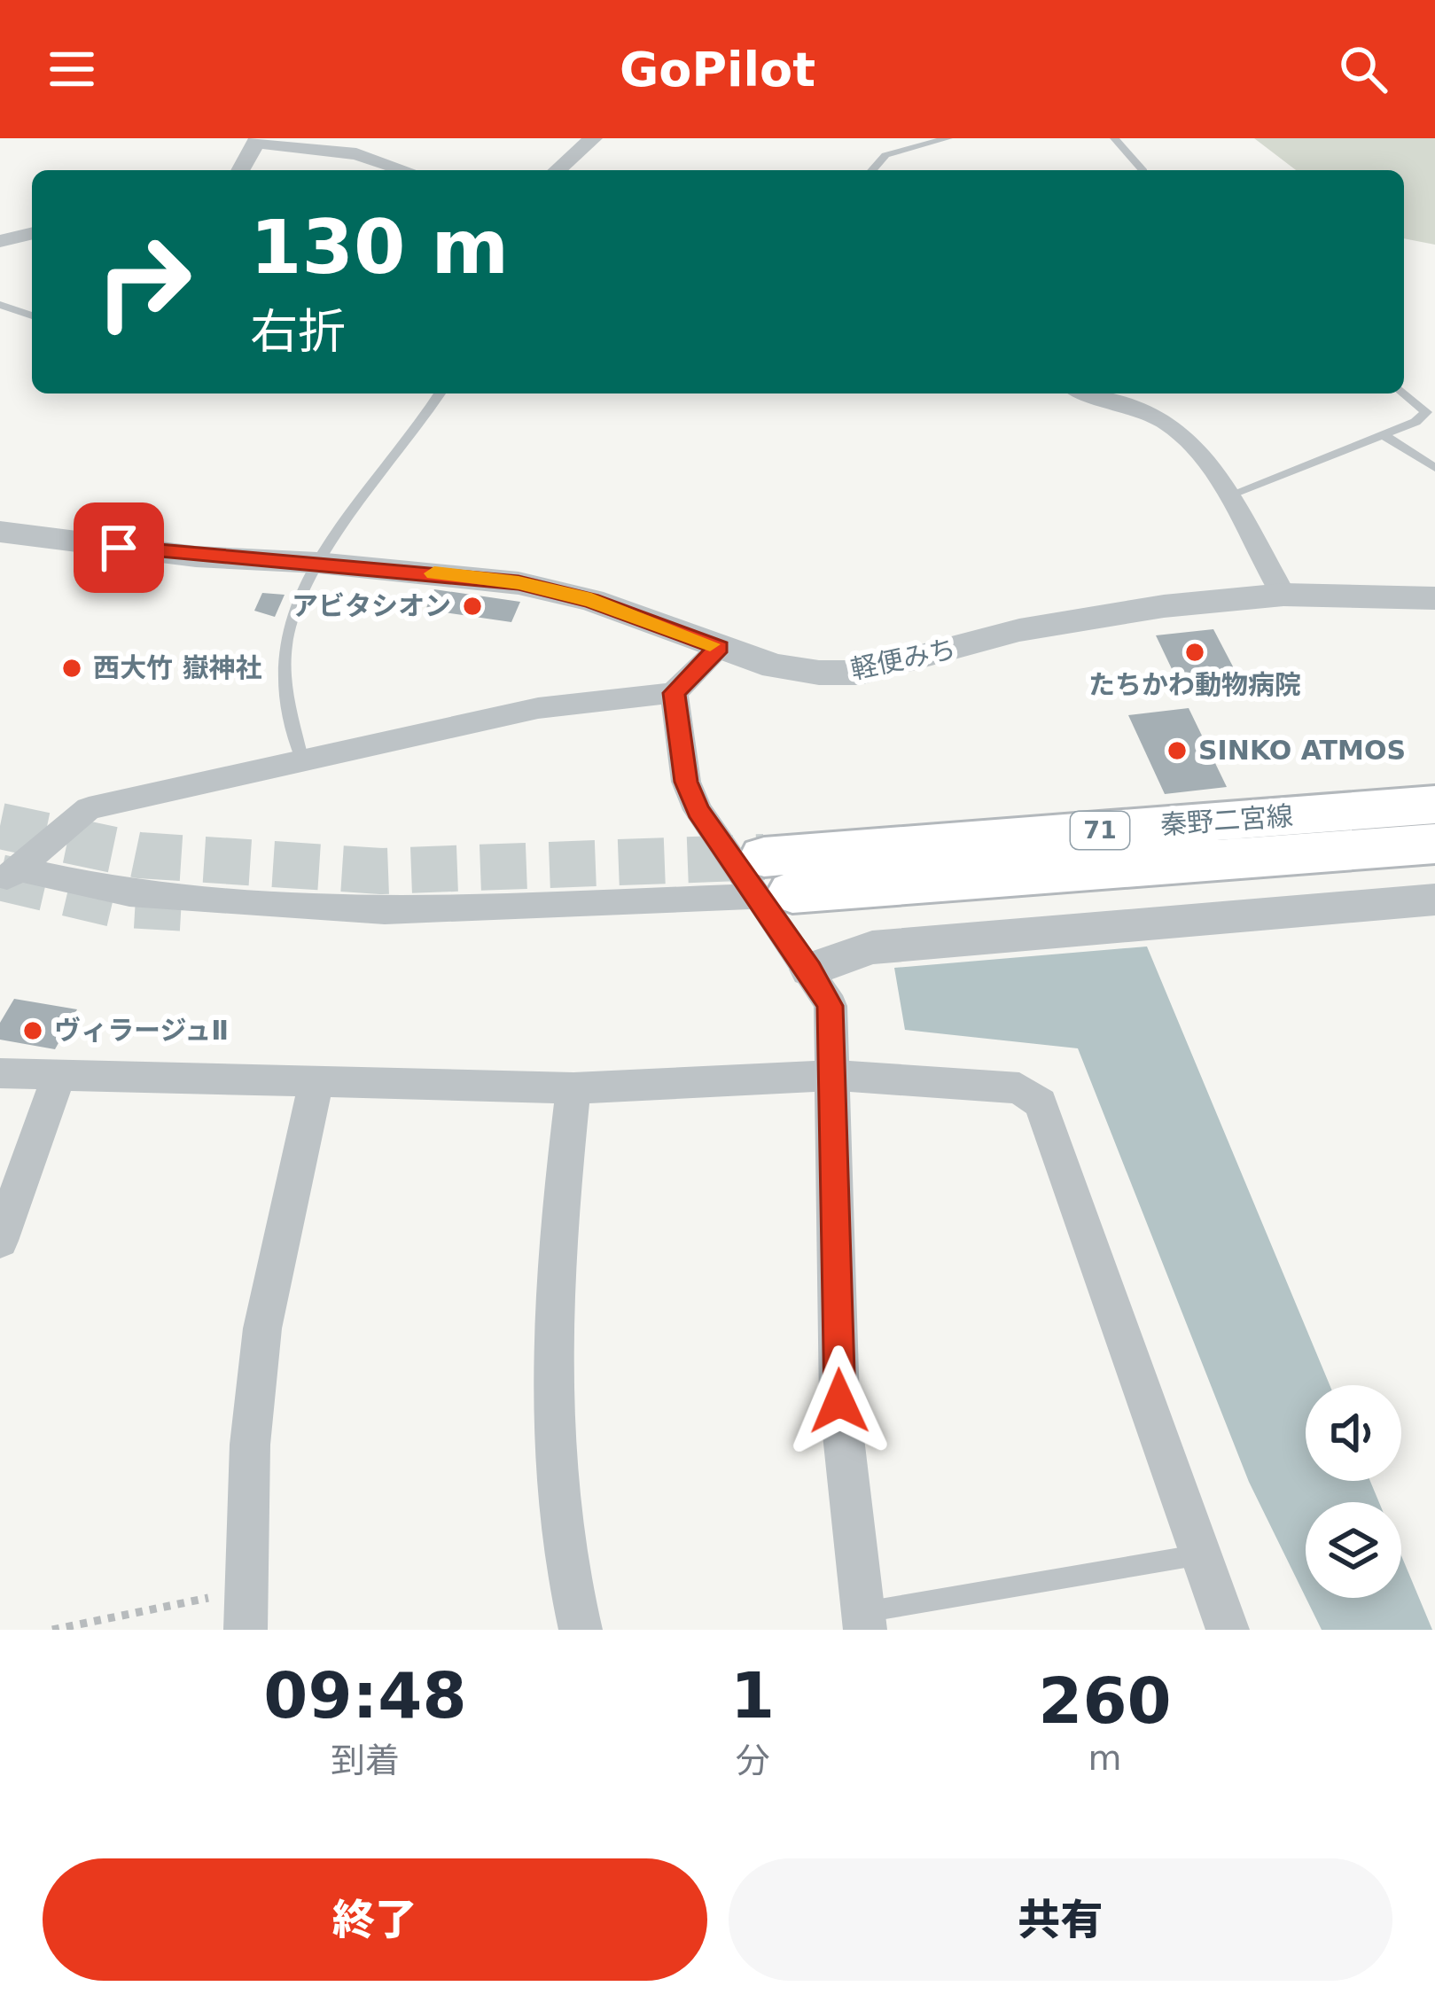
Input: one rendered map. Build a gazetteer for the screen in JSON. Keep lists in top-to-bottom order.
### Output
{
  "streets": {
    "main road": ["秦野二宮線", "71"],
    "street": ["軽便みち"]
  },
  "places": [
    "アビタシオン",
    "たちかわ動物病院",
    "西大竹 嶽神社",
    "SINKO ATMOS",
    "ヴィラージュⅡ"
  ],
  "page": {
    "header": "GoPilot",
    "turn": ["130 m", "右折"],
    "eta": [
      "09:48",
      "到着",
      "1",
      "分",
      "260",
      "m"
    ],
    "buttons": ["終了", "共有"]
  }
}
